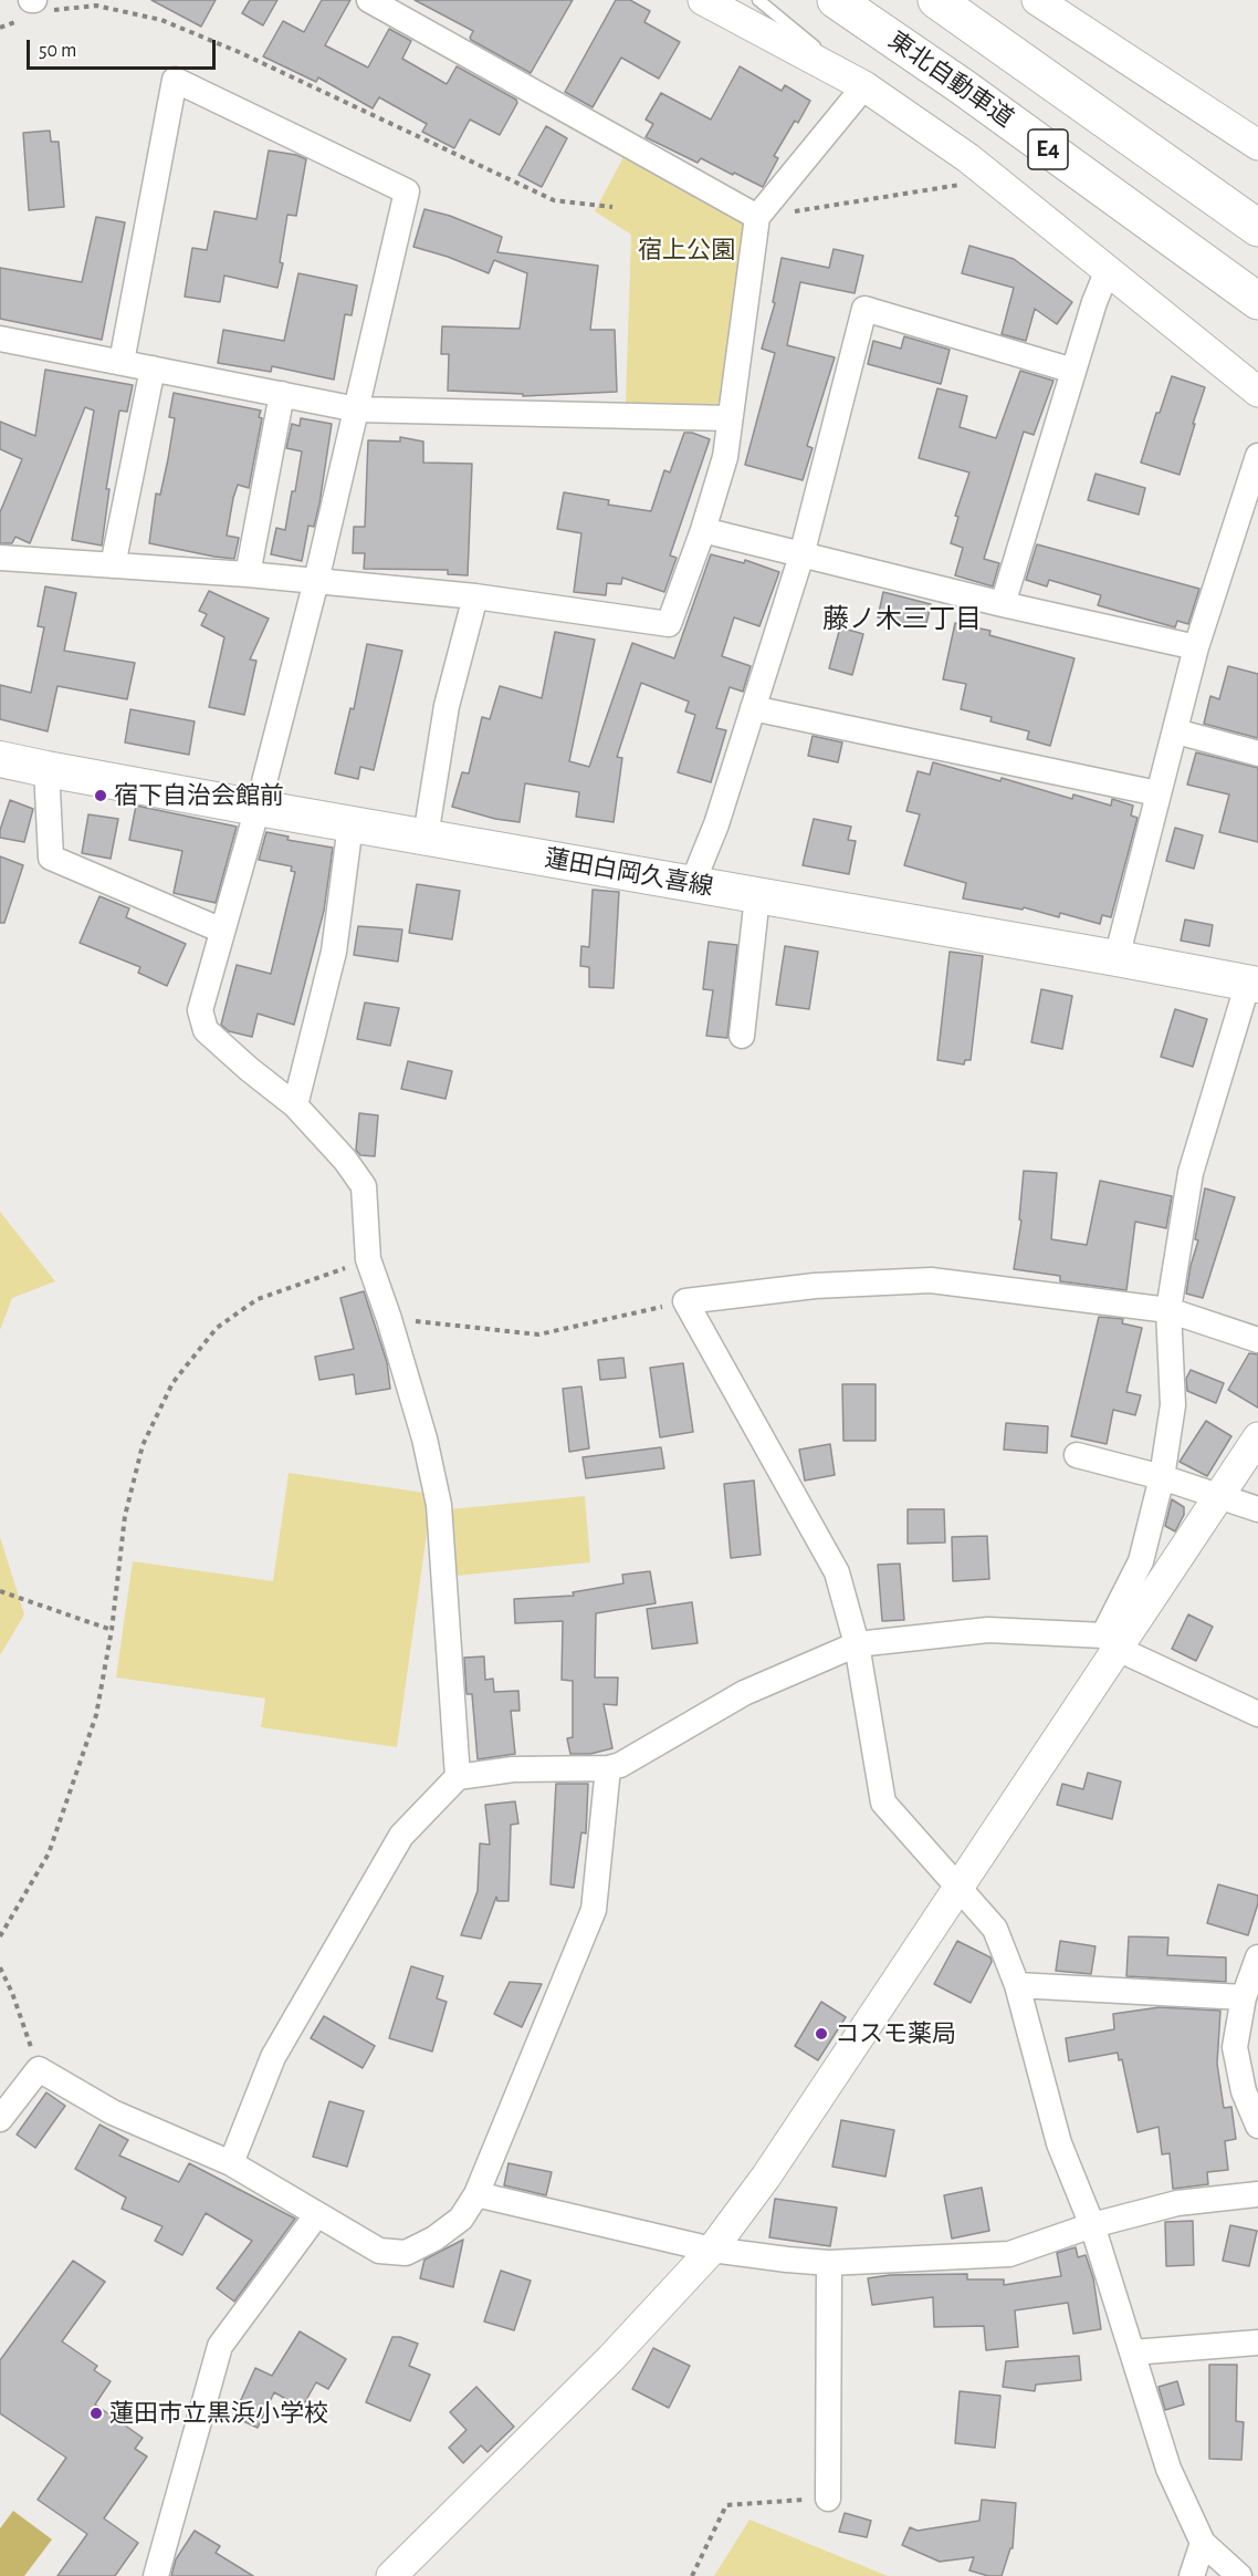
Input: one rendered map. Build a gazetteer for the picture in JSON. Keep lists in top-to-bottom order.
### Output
{
  "streets": {
    "highway": ["東北自動車道", "E4"],
    "main road": ["蓮田白岡久喜線"]
  },
  "districts": ["藤ノ木三丁目"],
  "parks": ["宿上公園"],
  "places": ["宿下自治会館前", "コスモ薬局", "蓮田市立黒浜小学校"],
  "scale_bar": "50 m"
}
